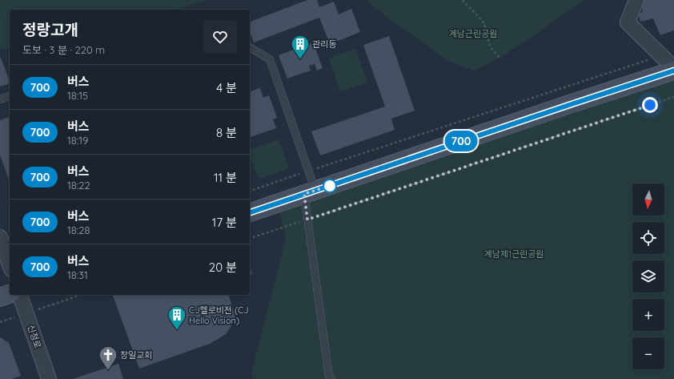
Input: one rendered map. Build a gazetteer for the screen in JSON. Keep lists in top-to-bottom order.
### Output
{
  "streets": {
    "street": ["신정로"]
  },
  "parks": ["계남근린공원", "계남제1근린공원"],
  "places": {
    "building": ["관리동", "CJ헬로비전 (CJ Hello Vision)"],
    "church": ["창일교회"]
  },
  "lines": ["bus line 700"],
  "north": "bottom",
  "page": {
    "on_map": "700",
    "heading": ["정랑고개", "도보 · 3 분 · 220 m"],
    "list": [
      {
        "mark": "700",
        "name": "버스",
        "note": "18:15",
        "value": "4 분"
      },
      {
        "mark": "700",
        "name": "버스",
        "note": "18:19",
        "value": "8 분"
      },
      {
        "mark": "700",
        "name": "버스",
        "note": "18:22",
        "value": "11 분"
      },
      {
        "mark": "700",
        "name": "버스",
        "note": "18:28",
        "value": "17 분"
      },
      {
        "mark": "700",
        "name": "버스",
        "note": "18:31",
        "value": "20 분"
      }
    ],
    "map_buttons": ["+", "−"]
  }
}
